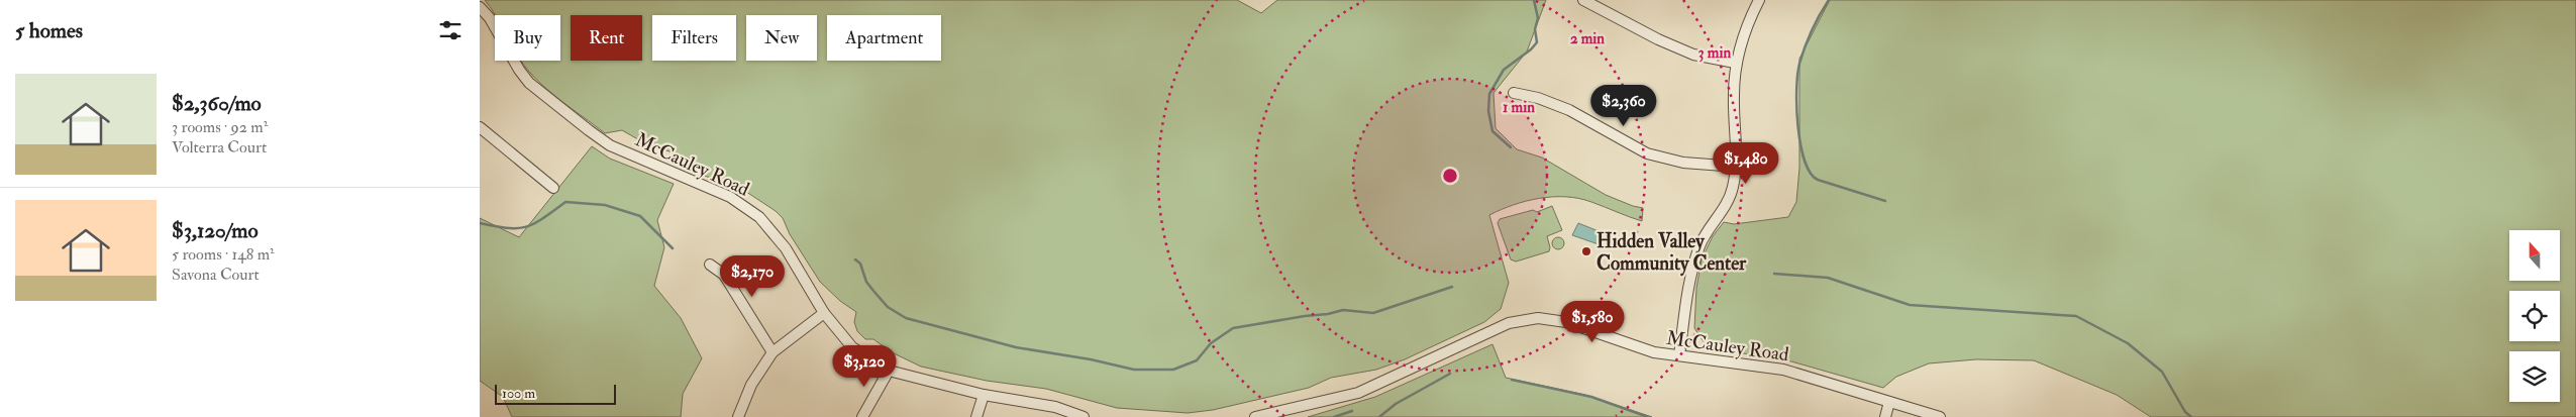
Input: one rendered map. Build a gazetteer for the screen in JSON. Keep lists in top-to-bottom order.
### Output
{
  "streets": {
    "street": ["McCauley Road"]
  },
  "places": ["Hidden Valley Community Center"],
  "scale_bar": "100 m",
  "north": "top",
  "page": {
    "heading": "5 homes",
    "chip": [
      "Buy",
      "Rent",
      "Filters",
      "New",
      "Apartment"
    ],
    "list": [
      {
        "name": "$2,360/mo",
        "note": "3 rooms · 92 m² · Volterra Court"
      },
      {
        "name": "$3,120/mo",
        "note": "5 rooms · 148 m² · Savona Court"
      }
    ],
    "price": [
      "$2,360",
      "$1,480",
      "$2,170",
      "$1,580",
      "$3,120"
    ],
    "scale": "100 m"
  },
  "rings": ["2 min", "3 min", "1 min"]
}
